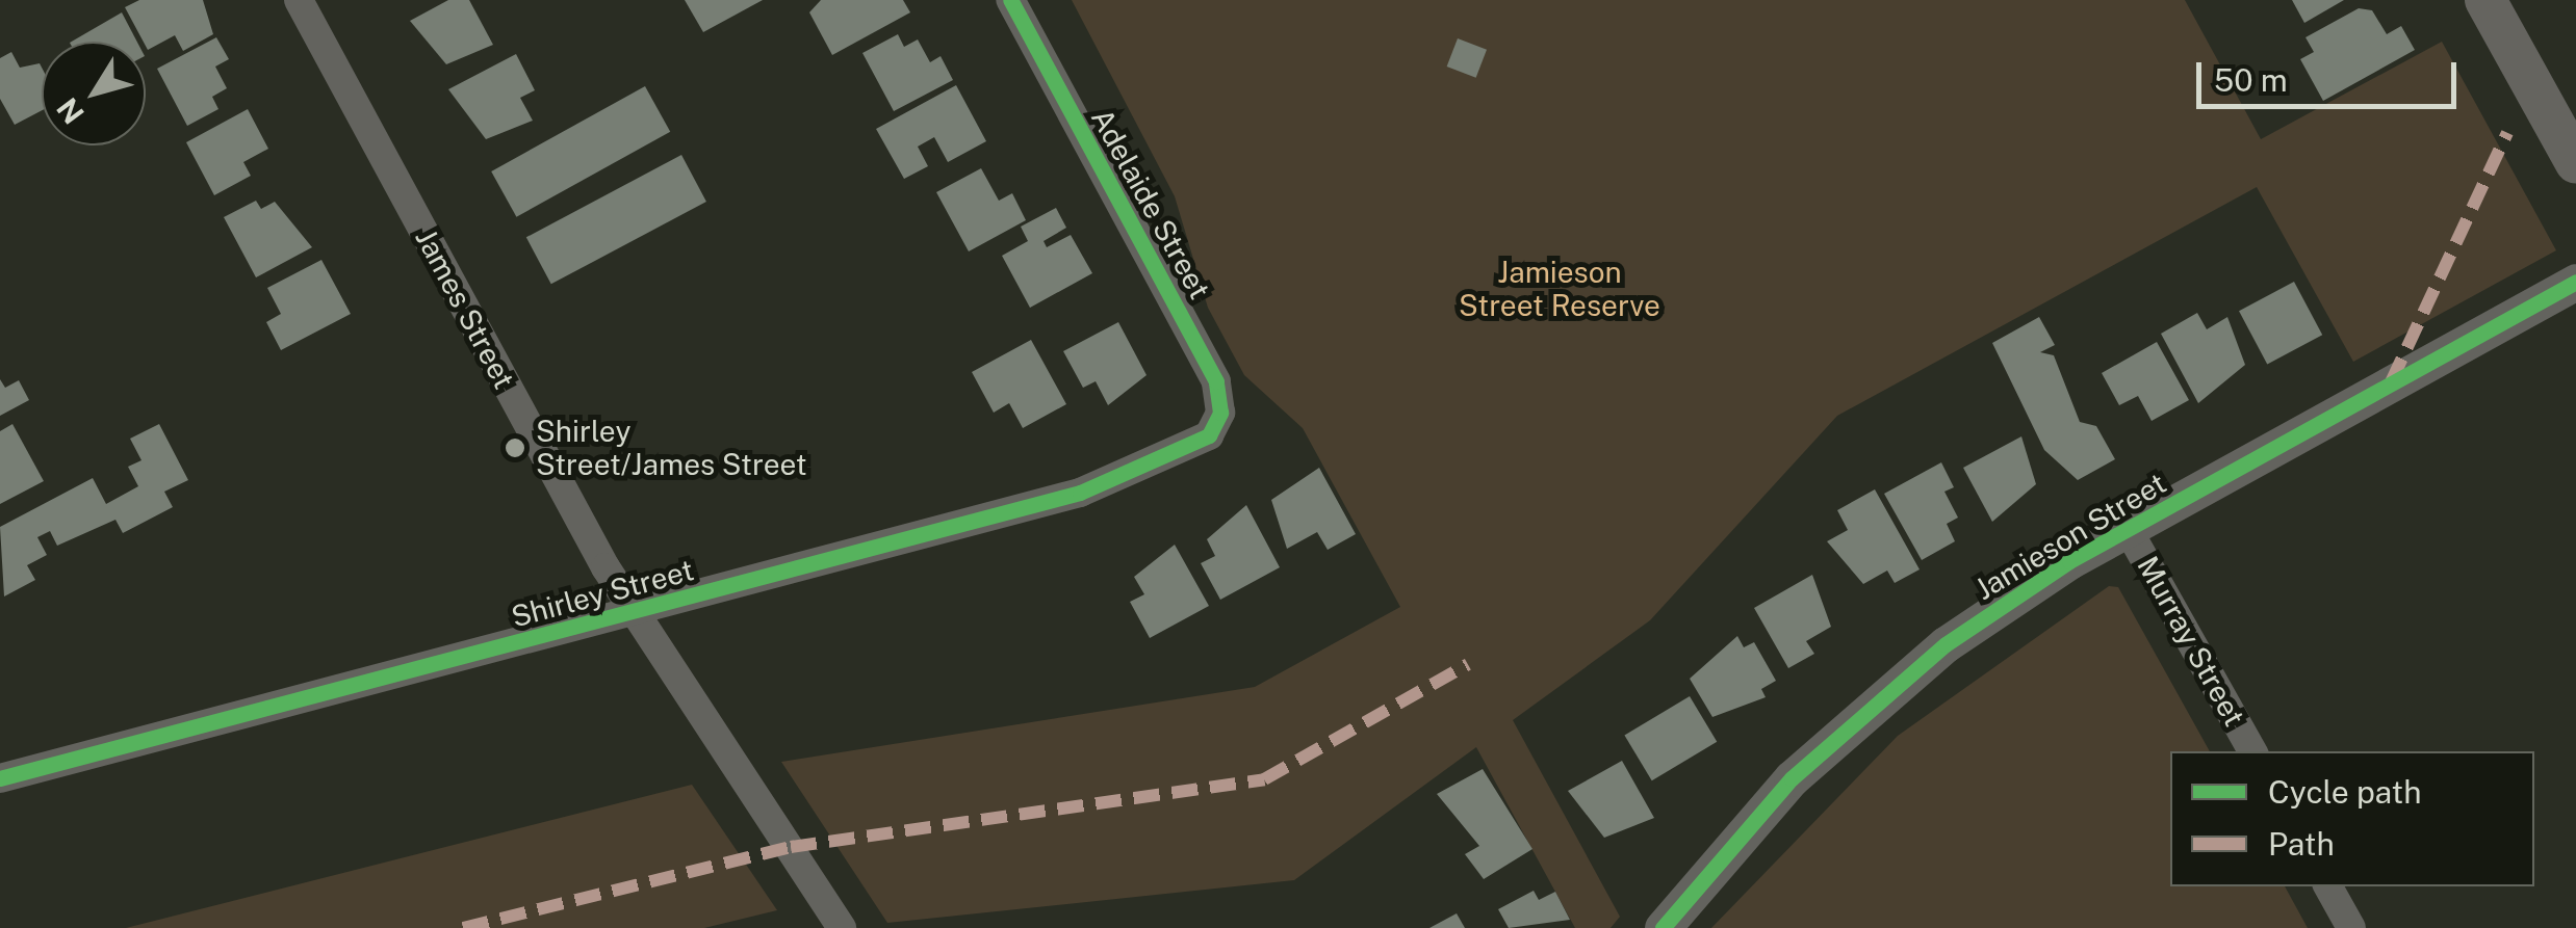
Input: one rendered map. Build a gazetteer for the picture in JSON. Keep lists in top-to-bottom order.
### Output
{
  "streets": {
    "street": [
      "Adelaide Street",
      "James Street",
      "Jamieson Street",
      "Shirley Street",
      "Murray Street"
    ]
  },
  "crossings": [
    ["Adelaide Street", "Shirley Street"],
    ["James Street", "Shirley Street"],
    ["Jamieson Street", "Murray Street"]
  ],
  "parks": ["Jamieson Street Reserve"],
  "places": ["Shirley Street/James Street"],
  "legend": ["Cycle path", "Path"],
  "scale_bar": "50 m",
  "north": "bottom left"
}
